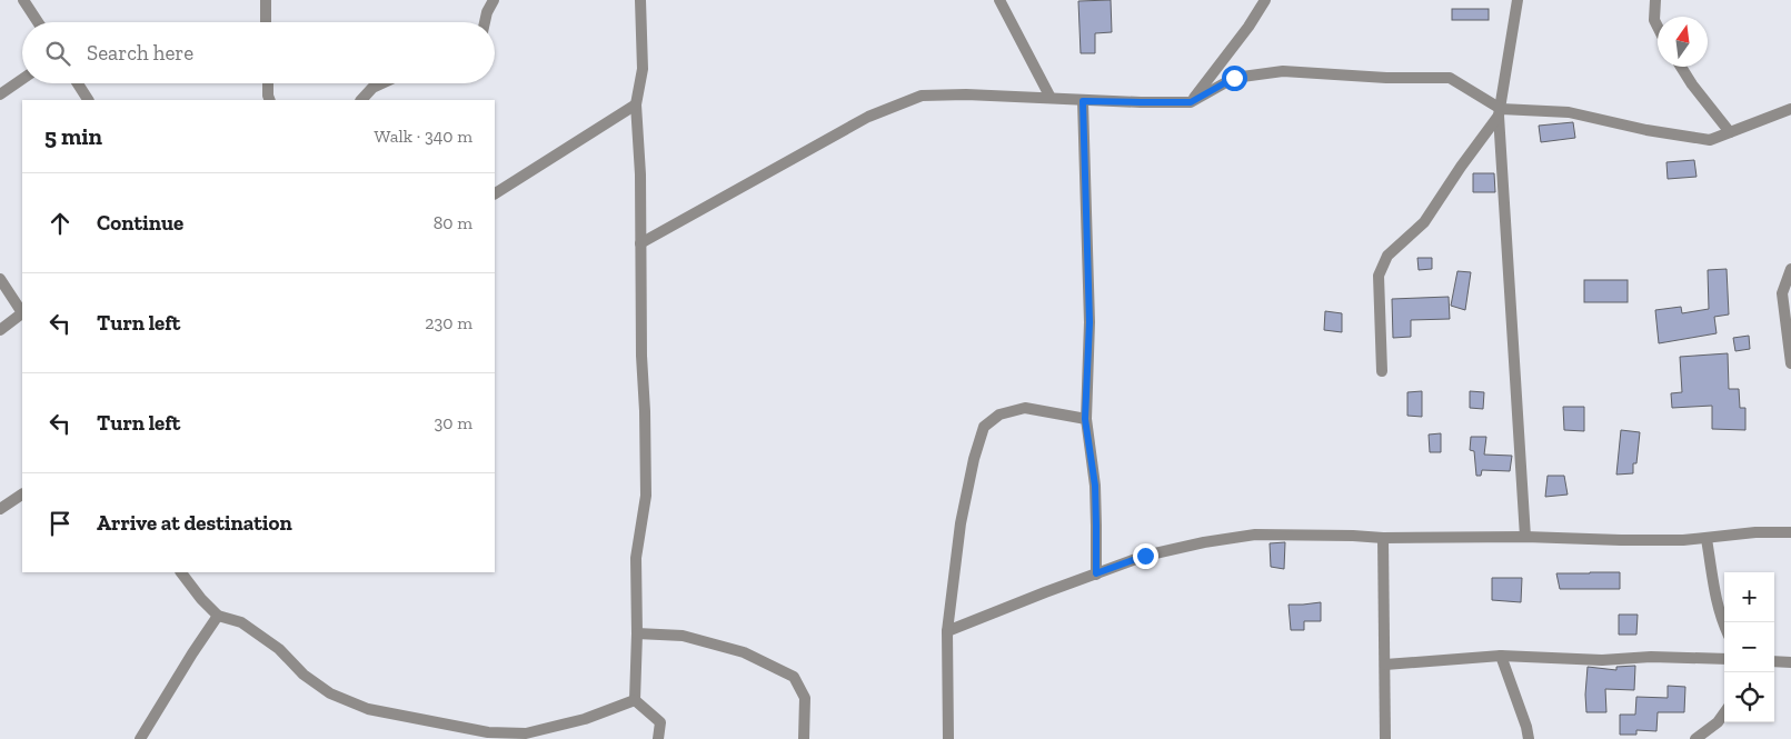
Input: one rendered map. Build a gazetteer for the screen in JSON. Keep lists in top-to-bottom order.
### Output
{
  "north": "top",
  "page": {
    "search": "Search here",
    "heading": ["5 min", "Walk · 340 m"],
    "list": [
      ["Continue", "80 m"],
      ["Turn left", "230 m"],
      ["Turn left", "30 m"],
      "Arrive at destination"
    ],
    "map_buttons": ["+", "−"]
  }
}
